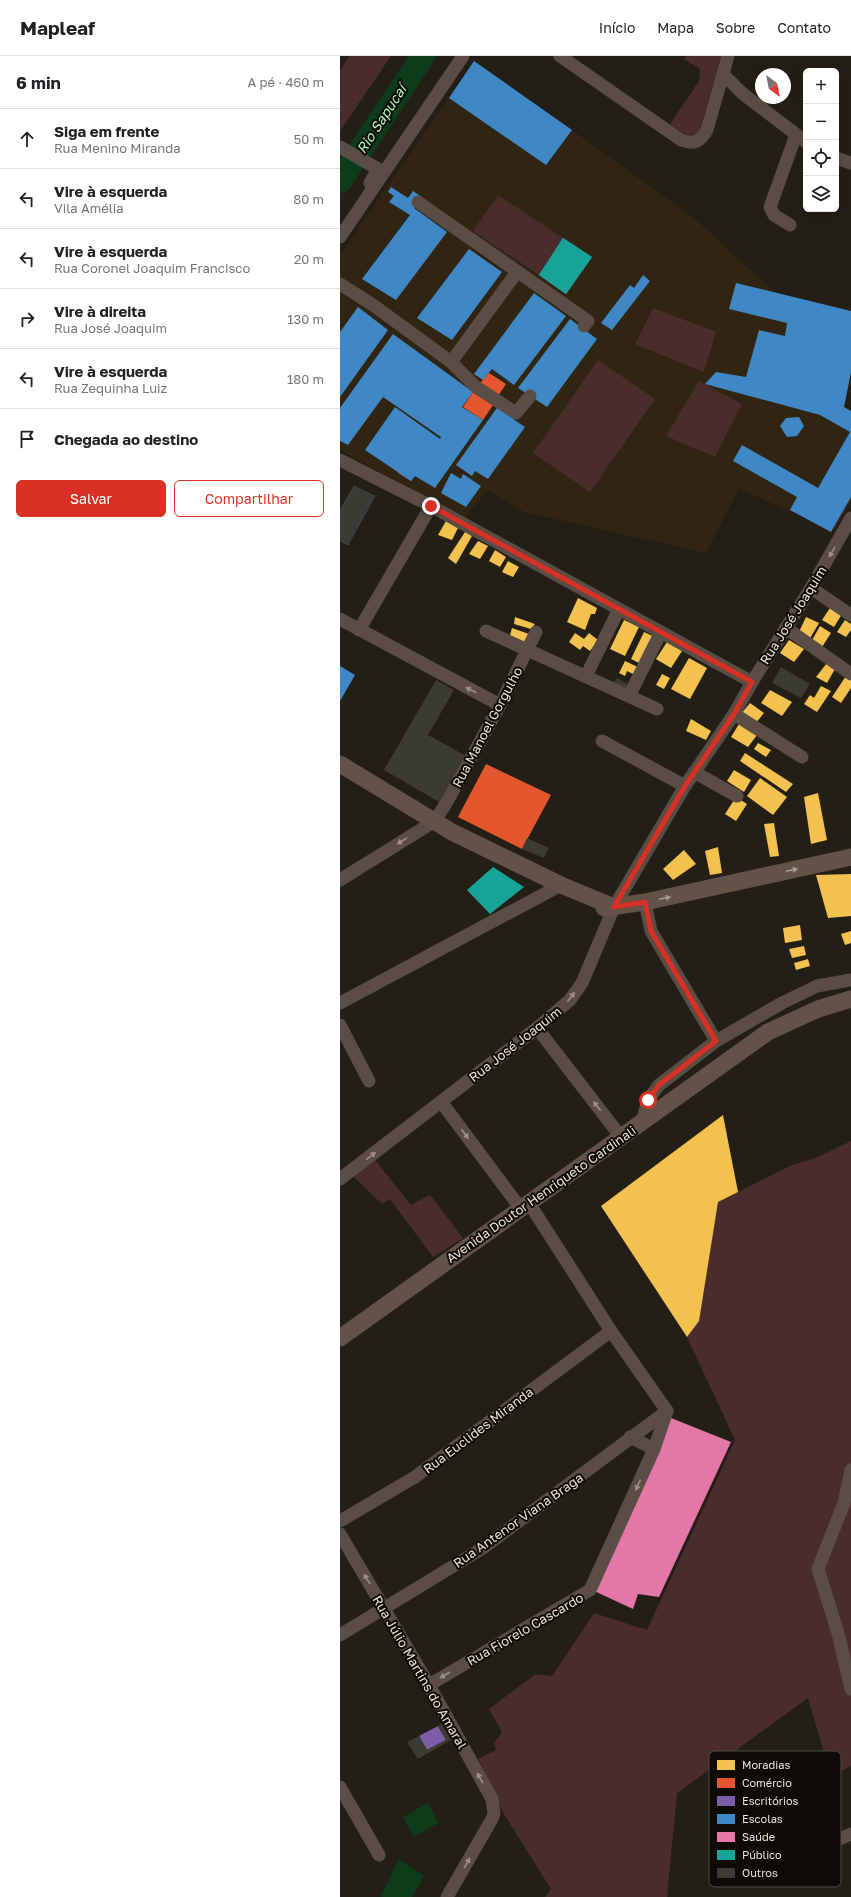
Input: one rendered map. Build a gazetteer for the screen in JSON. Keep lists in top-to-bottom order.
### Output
{
  "streets": {
    "main road": ["Avenida Doutor Henriqueto Cardinali"],
    "street": [
      "Rua José Joaquim",
      "Rua Manoel Gorgulho",
      "Rua Euclides Miranda",
      "Rua Antenor Viana Braga",
      "Rua Fiorelo Cascardo",
      "Rua Júlio Martins do Amaral"
    ]
  },
  "crossings": [
    ["Rua Antenor Viana Braga", "Rua Fiorelo Cascardo"],
    ["Rua Antenor Viana Braga", "Rua Júlio Martins do Amaral"],
    ["Rua Fiorelo Cascardo", "Rua Júlio Martins do Amaral"]
  ],
  "one_way": ["Rua Fiorelo Cascardo", "Rua Júlio Martins do Amaral"],
  "water": ["Rio Sapucaí"],
  "legend": [
    "Moradias",
    "Comércio",
    "Escritórios",
    "Escolas",
    "Saúde",
    "Público",
    "Outros"
  ],
  "north": "bottom right",
  "page": {
    "header": "Mapleaf",
    "nav": [
      "Início",
      "Mapa",
      "Sobre",
      "Contato"
    ],
    "heading": ["6 min", "A pé · 460 m"],
    "map_buttons": ["+", "−"],
    "list": [
      ["Siga em frente", "Rua Menino Miranda", "50 m"],
      ["Vire à esquerda", "Vila Amélia", "80 m"],
      ["Vire à esquerda", "Rua Coronel Joaquim Francisco", "20 m"],
      ["Vire à direita", "Rua José Joaquim", "130 m"],
      ["Vire à esquerda", "Rua Zequinha Luiz", "180 m"],
      "Chegada ao destino"
    ],
    "buttons": ["Salvar", "Compartilhar"]
  }
}
